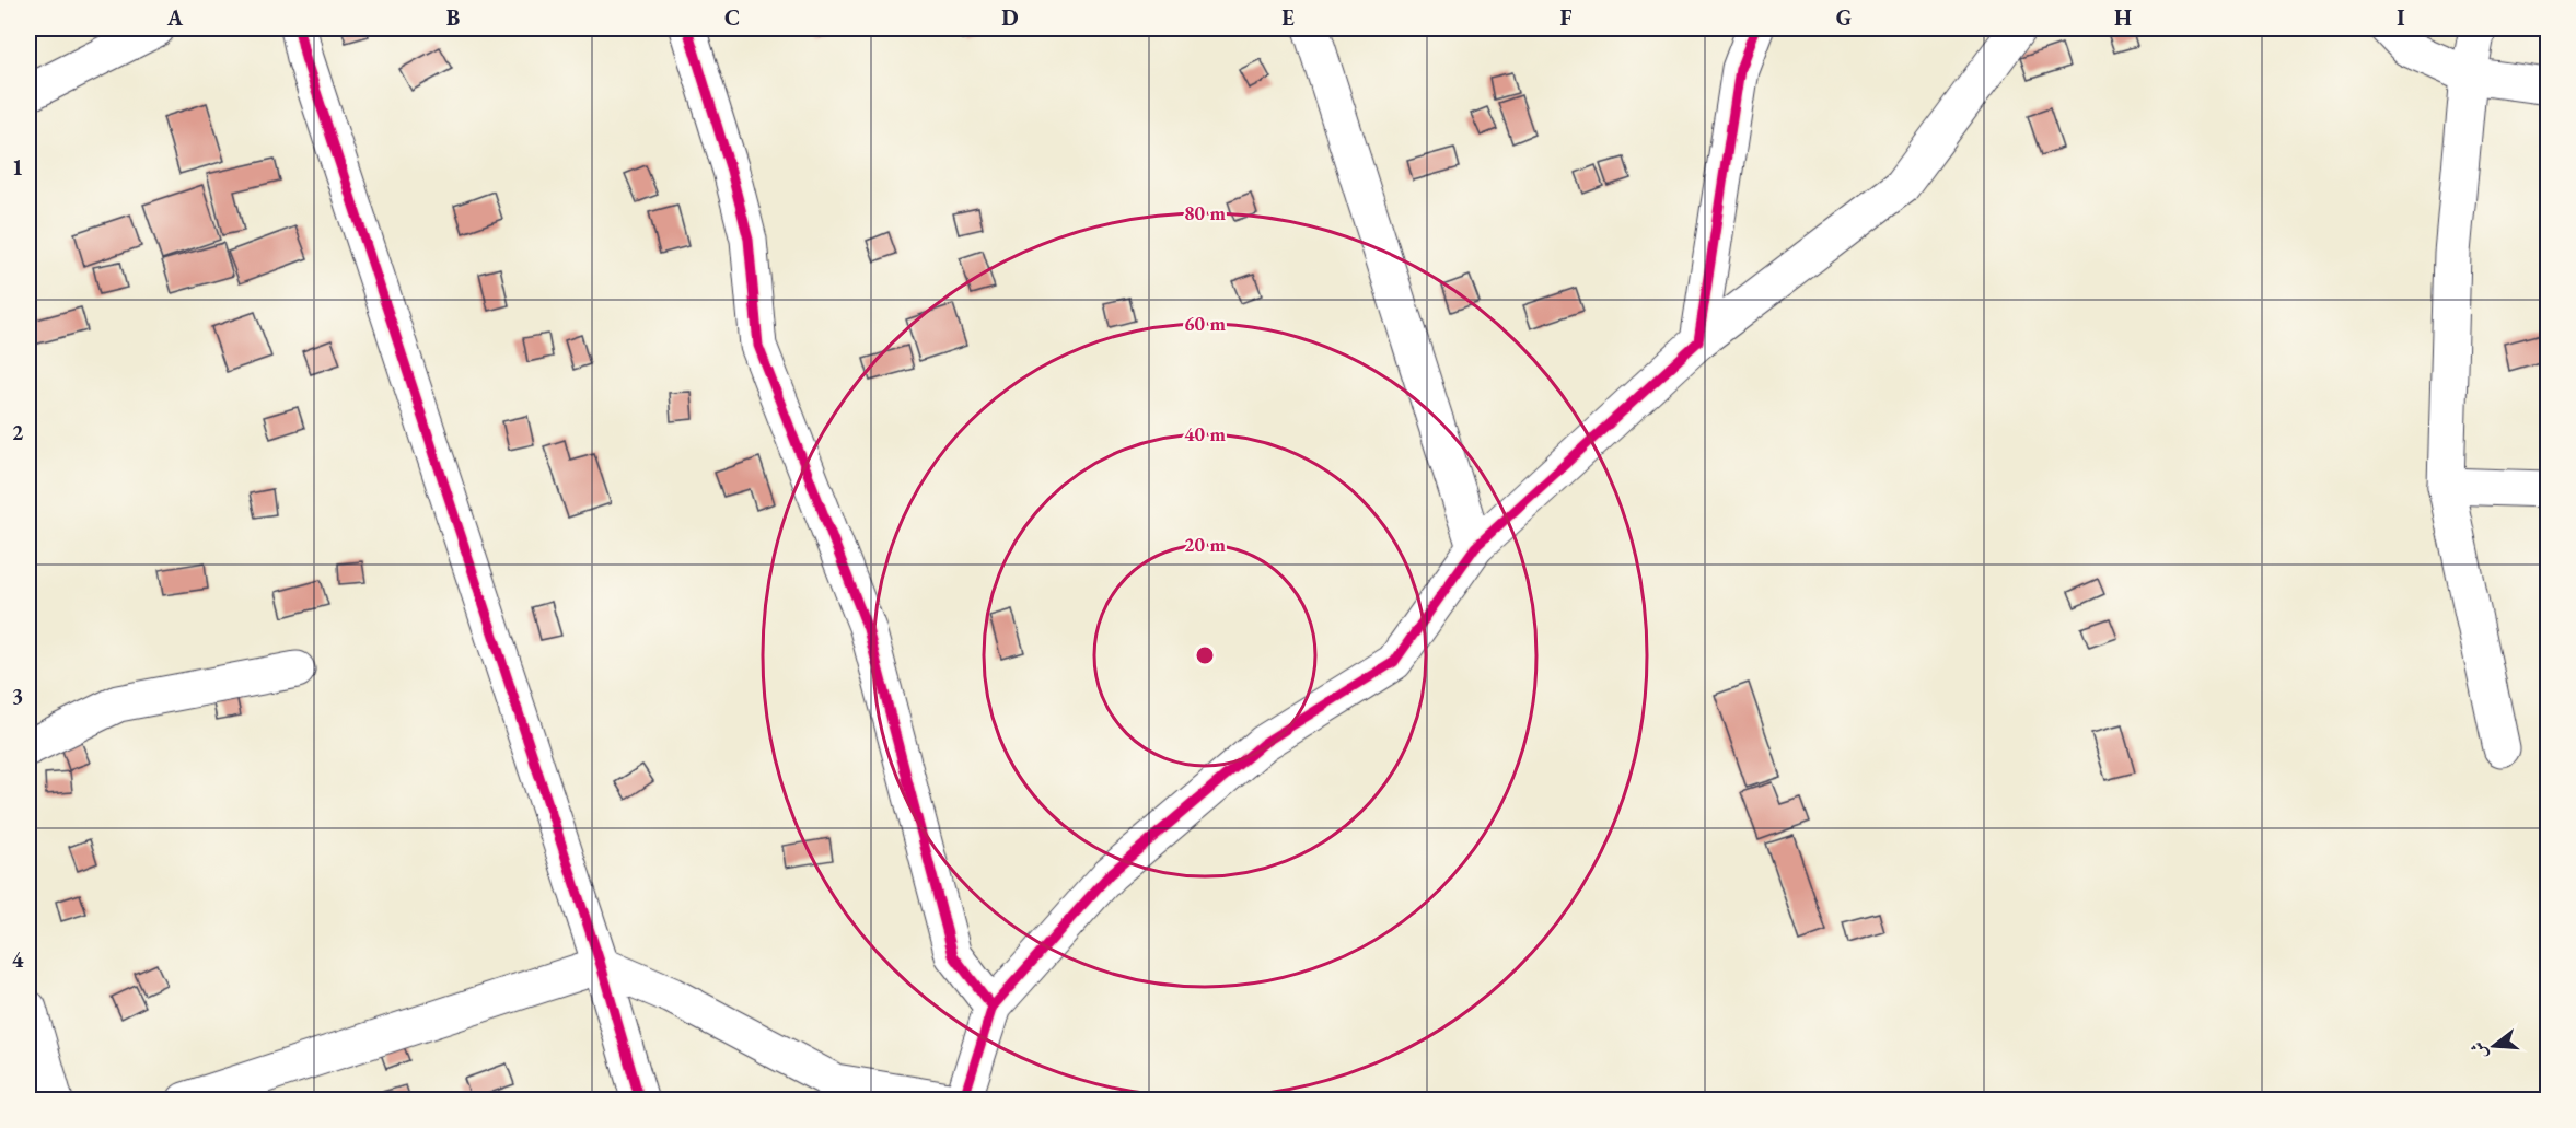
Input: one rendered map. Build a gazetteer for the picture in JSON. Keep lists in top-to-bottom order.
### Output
{
  "north": "left",
  "grid": {
    "columns": [
      "A",
      "B",
      "C",
      "D",
      "E",
      "F",
      "G",
      "H",
      "I"
    ],
    "rows": [
      "1",
      "2",
      "3",
      "4"
    ]
  },
  "rings": [
    "80 m",
    "60 m",
    "40 m",
    "20 m"
  ]
}
